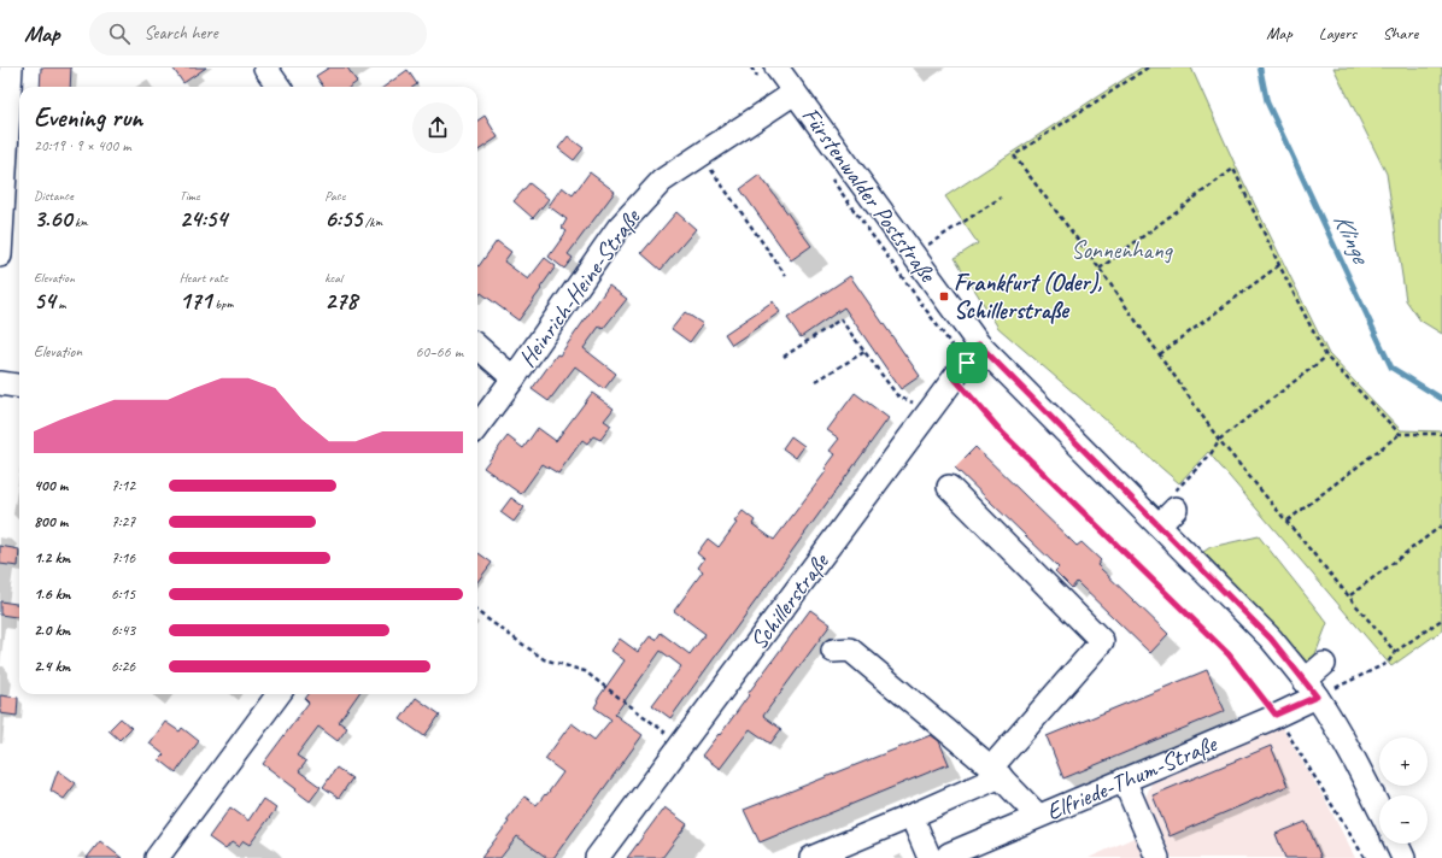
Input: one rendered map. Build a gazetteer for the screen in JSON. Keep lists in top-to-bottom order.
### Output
{
  "streets": {
    "street": [
      "Fürstenwalder Poststraße",
      "Heinrich-Heine-Straße",
      "Schillerstraße",
      "Elfriede-Thum-Straße"
    ]
  },
  "crossings": [
    ["Fürstenwalder Poststraße", "Heinrich-Heine-Straße"],
    ["Fürstenwalder Poststraße", "Schillerstraße"],
    ["Fürstenwalder Poststraße", "Elfriede-Thum-Straße"]
  ],
  "water": ["Klinge"],
  "parks": ["Sonnenhang"],
  "places": {
    "transit": ["Frankfurt (Oder), Schillerstraße"]
  },
  "page": {
    "header": "Map",
    "search": "Search here",
    "nav": ["Map", "Layers", "Share"],
    "heading": ["Evening run", "20:19 · 9 × 400 m"],
    "stats": [
      ["Distance", "3.60 km"],
      ["Time", "24:54"],
      ["Pace", "6:55 /km"],
      ["Elevation", "54 m"],
      ["Heart rate", "171 bpm"],
      ["kcal", "278"]
    ],
    "chart": ["Elevation", "60–66 m"],
    "list": [
      {
        "name": "400 m",
        "note": "7:12"
      },
      {
        "name": "800 m",
        "note": "7:27"
      },
      {
        "name": "1.2 km",
        "note": "7:16"
      },
      {
        "name": "1.6 km",
        "note": "6:15"
      },
      {
        "name": "2.0 km",
        "note": "6:43"
      },
      {
        "name": "2.4 km",
        "note": "6:26"
      }
    ],
    "map_buttons": ["+", "−"]
  }
}
